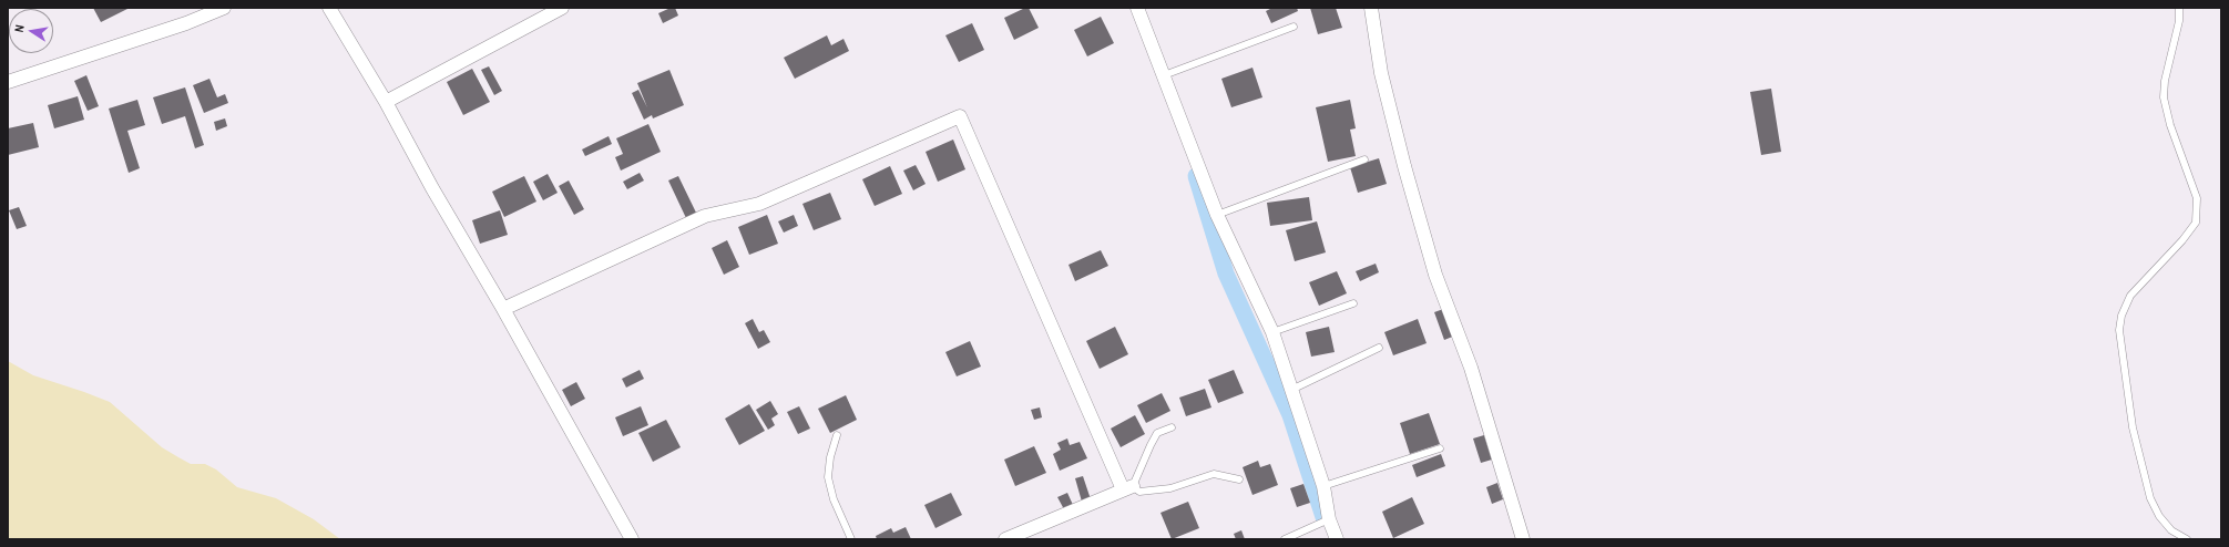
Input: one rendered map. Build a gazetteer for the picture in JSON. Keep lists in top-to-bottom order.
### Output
{
  "north": "left"
}
